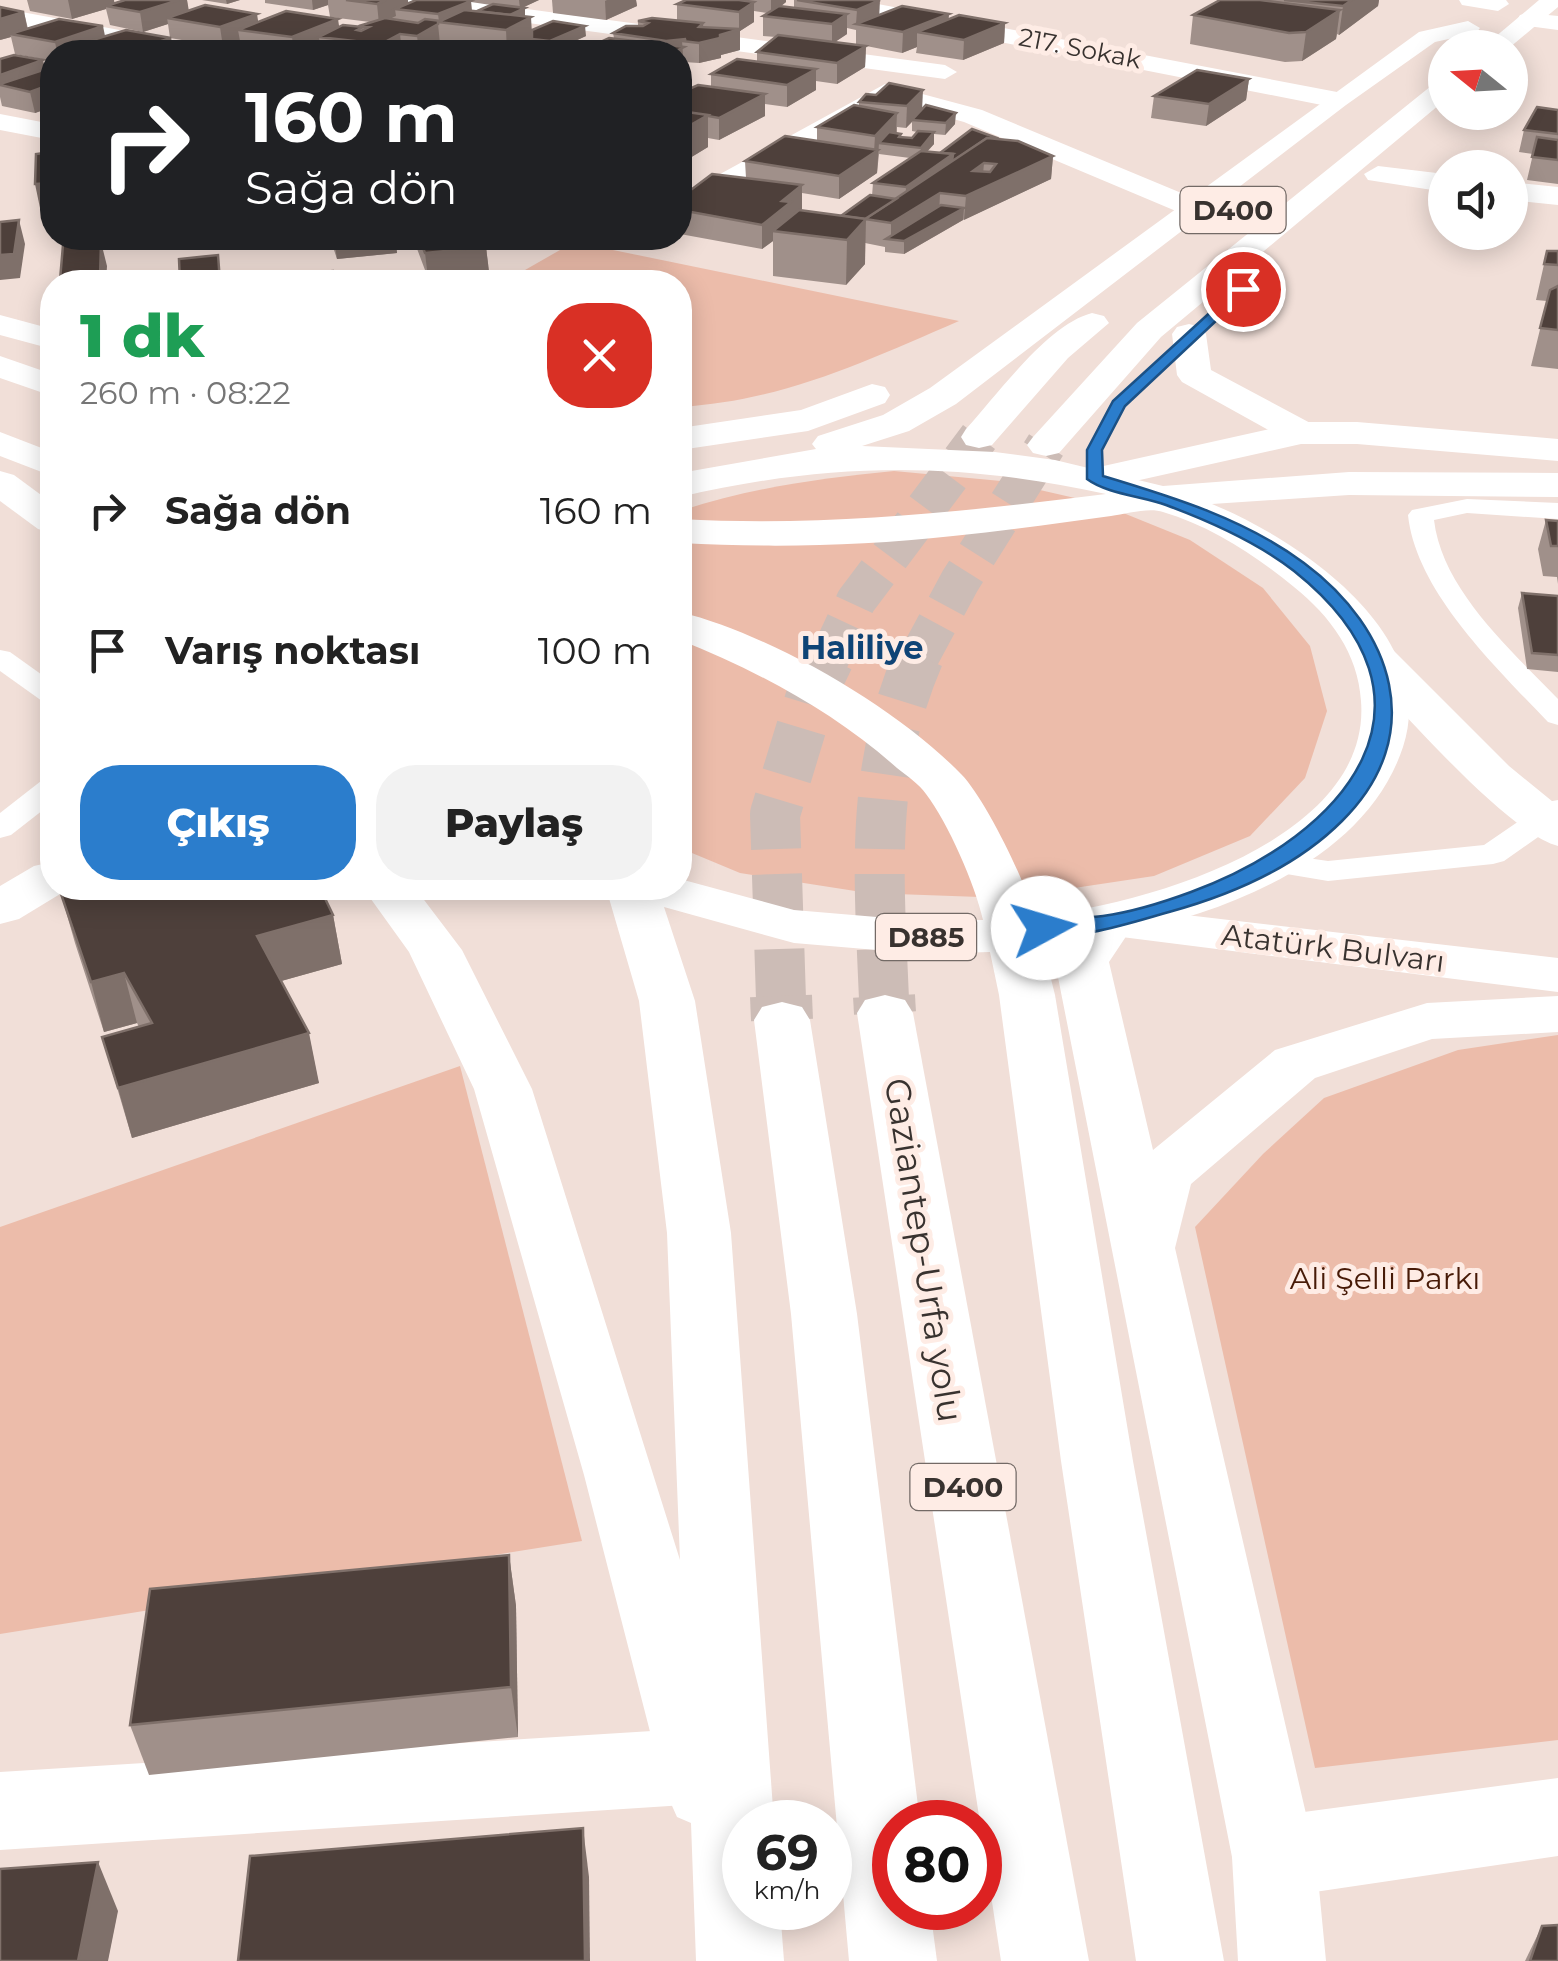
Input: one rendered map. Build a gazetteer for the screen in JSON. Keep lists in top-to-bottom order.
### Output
{
  "streets": {
    "main road": [
      "217. Sokak",
      "D400",
      "D885",
      "Atatürk Bulvarı",
      "Gaziantep-Urfa yolu"
    ]
  },
  "crossings": [
    ["D885", "Atatürk Bulvarı"]
  ],
  "districts": ["Haliliye"],
  "parks": ["Ali Şelli Parkı"],
  "north": "left",
  "page": {
    "turn": ["160 m", "Sağa dön"],
    "heading": ["1 dk", "260 m · 08:22"],
    "list": [
      {
        "name": "Sağa dön",
        "value": "160 m"
      },
      {
        "name": "Varış noktası",
        "value": "100 m"
      }
    ],
    "buttons": ["Çıkış", "Paylaş"],
    "speed": "69 km/h",
    "limit": "80"
  }
}
